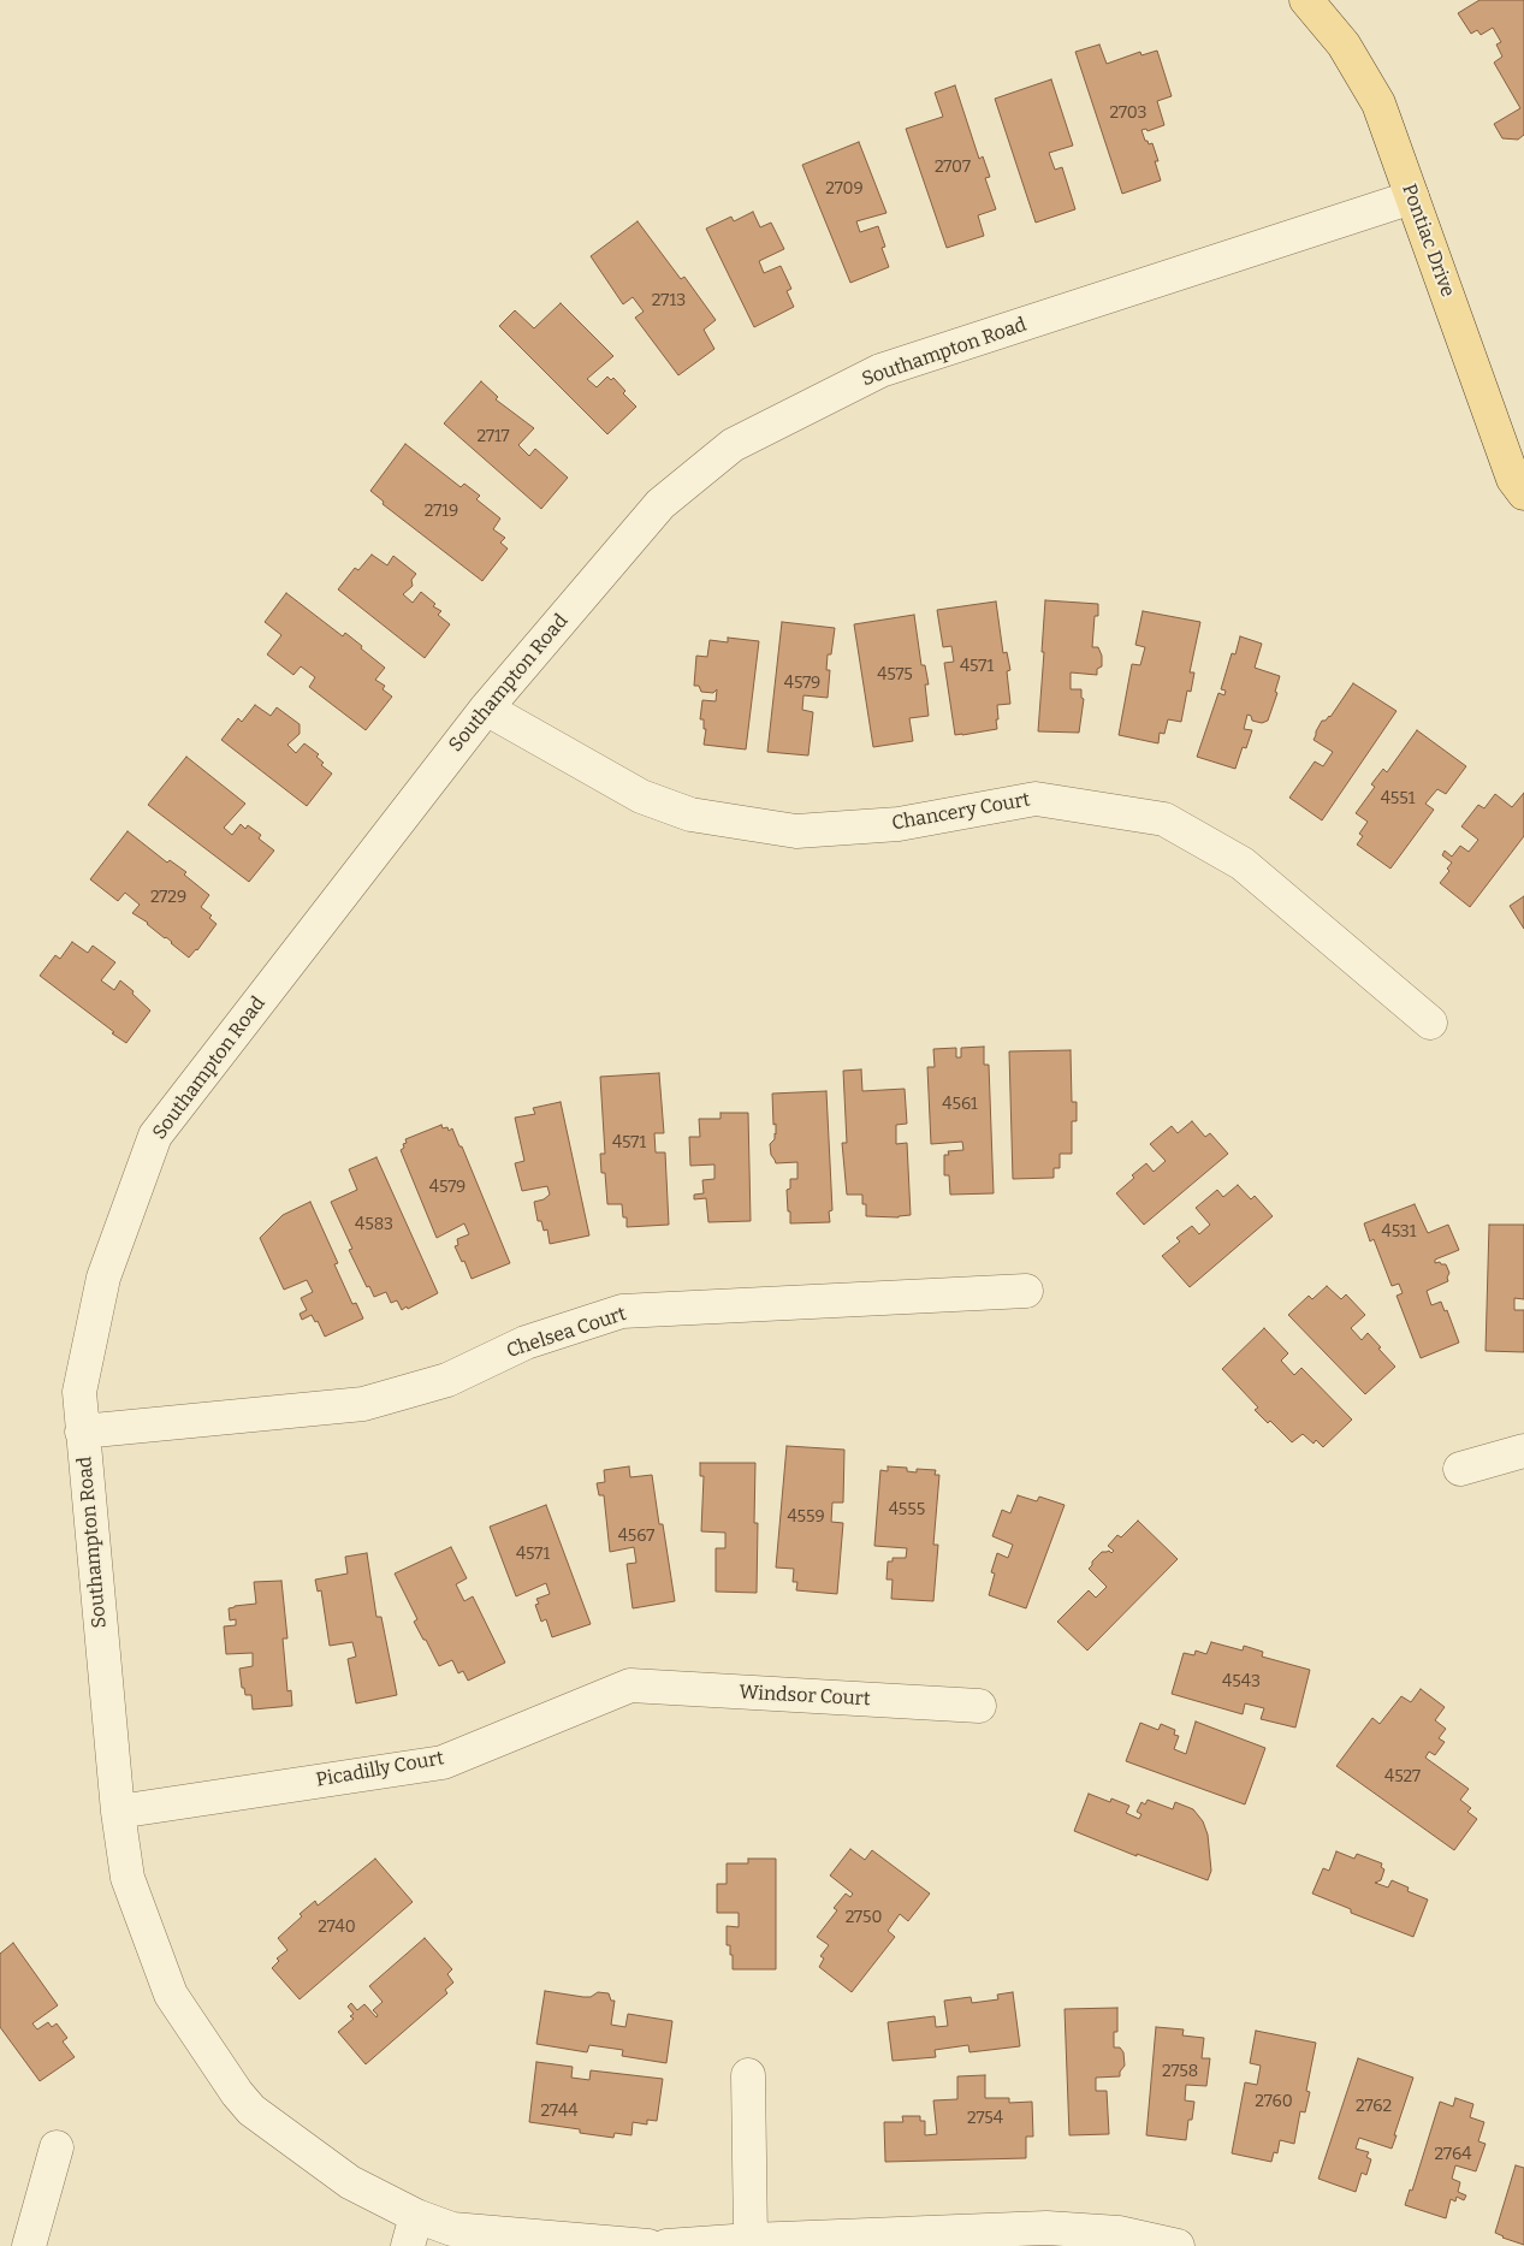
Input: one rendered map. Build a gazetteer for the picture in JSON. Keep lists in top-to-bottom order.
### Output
{
  "streets": {
    "main road": ["Pontiac Drive"],
    "street": [
      "Southampton Road",
      "Chancery Court",
      "Chelsea Court",
      "Windsor Court",
      "Picadilly Court"
    ]
  },
  "crossings": [
    ["Pontiac Drive", "Southampton Road"],
    ["Southampton Road", "Chancery Court"],
    ["Southampton Road", "Chelsea Court"],
    ["Southampton Road", "Picadilly Court"],
    ["Windsor Court", "Picadilly Court"]
  ],
  "house_numbers": [
    "2703",
    "2707",
    "2709",
    "2713",
    "2717",
    "2719",
    "4571",
    "4575",
    "4579",
    "4551",
    "2729",
    "4561",
    "4571",
    "4579",
    "4583",
    "4531",
    "4555",
    "4559",
    "4567",
    "4571",
    "4543",
    "4527",
    "2750",
    "2740",
    "2758",
    "2760",
    "2762",
    "2744",
    "2754",
    "2764"
  ]
}
